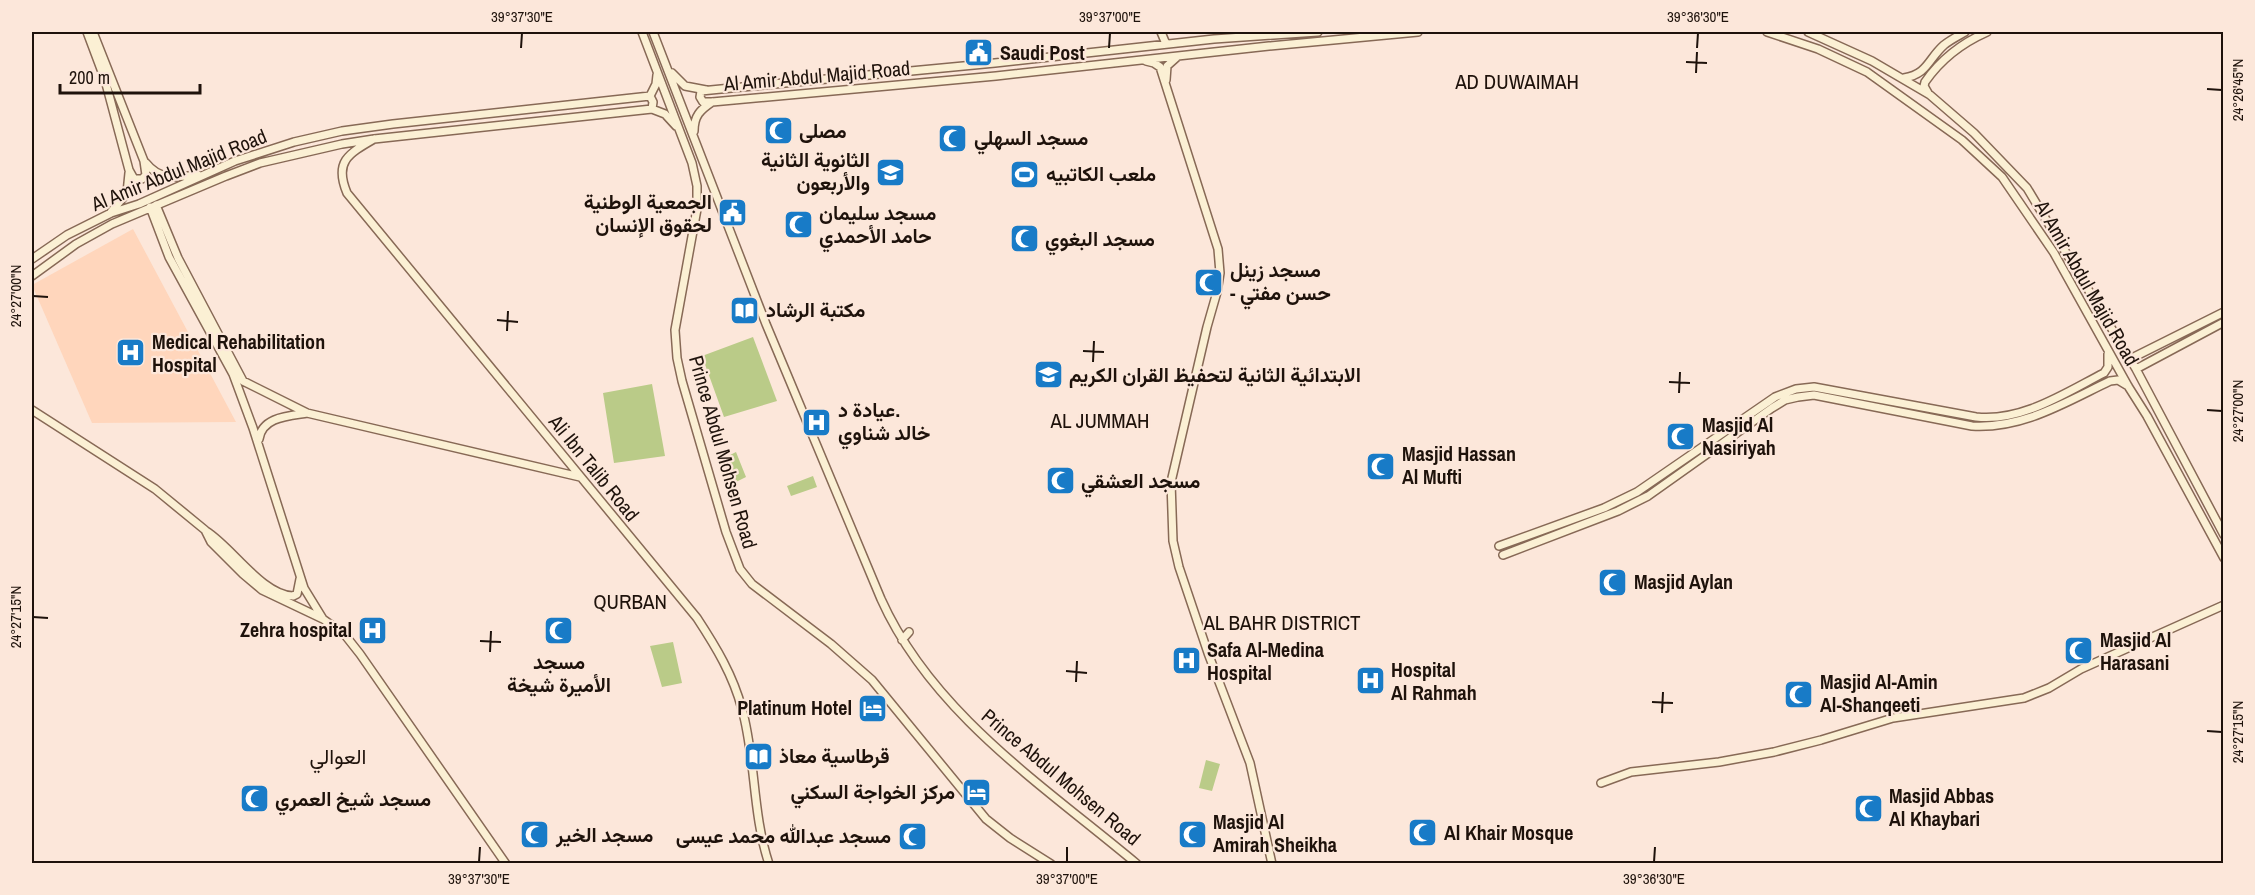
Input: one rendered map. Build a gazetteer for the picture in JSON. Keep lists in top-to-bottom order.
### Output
{
  "streets": {
    "main road": ["Al Amir Abdul Majid Road", "Prince Abdul Mohsen Road", "Ali Ibn Talib Road"]
  },
  "crossings": [
    ["Al Amir Abdul Majid Road", "Ali Ibn Talib Road"]
  ],
  "districts": [
    "AD DUWAIMAH",
    "AL JUMMAH",
    "QURBAN",
    "AL BAHR DISTRICT",
    "العوالي"
  ],
  "places": {
    "public building": ["Saudi Post", "الجمعية الوطنية لحقوق الإنسان"],
    "mosque": [
      "مصلى",
      "مسجد السهلي",
      "مسجد سليمان حامد الأحمدي",
      "مسجد البغوي",
      "مسجد زينل - حسن مفتي",
      "Masjid Al Nasiriyah",
      "Masjid Hassan Al Mufti",
      "مسجد العشقي",
      "Masjid Aylan",
      "مسجد الأميرة شيخة",
      "Masjid Al Harasani",
      "Masjid Al-Amin Al-Shanqeeti",
      "مسجد شيخ العمري",
      "Masjid Abbas Al Khaybari",
      "Al Khair Mosque",
      "Masjid Al Amirah Sheikha",
      "مسجد الخير",
      "مسجد عبدالله محمد عيسى"
    ],
    "school or university": ["الثانوية الثانية والأربعون", "الابتدائية الثانية لتحفيظ القران الكريم"],
    "sports": ["ملعب الكاتبيه"],
    "library": ["مكتبة الرشاد", "قرطاسية معاذ"],
    "hospital": [
      "Medical Rehabilitation Hospital",
      "عيادة د. خالد شناوي",
      "Zehra hospital",
      "Safa Al-Medina Hospital",
      "Hospital Al Rahmah"
    ],
    "hotel": ["Platinum Hotel", "مركز الخواجة السكني"]
  },
  "scale_bar": "200 m",
  "coordinates": [
    "39°37'30\"E",
    "39°37'00\"E",
    "39°36'30\"E",
    "24°26'45\"N",
    "24°27'00\"N",
    "24°27'15\"N"
  ]
}
